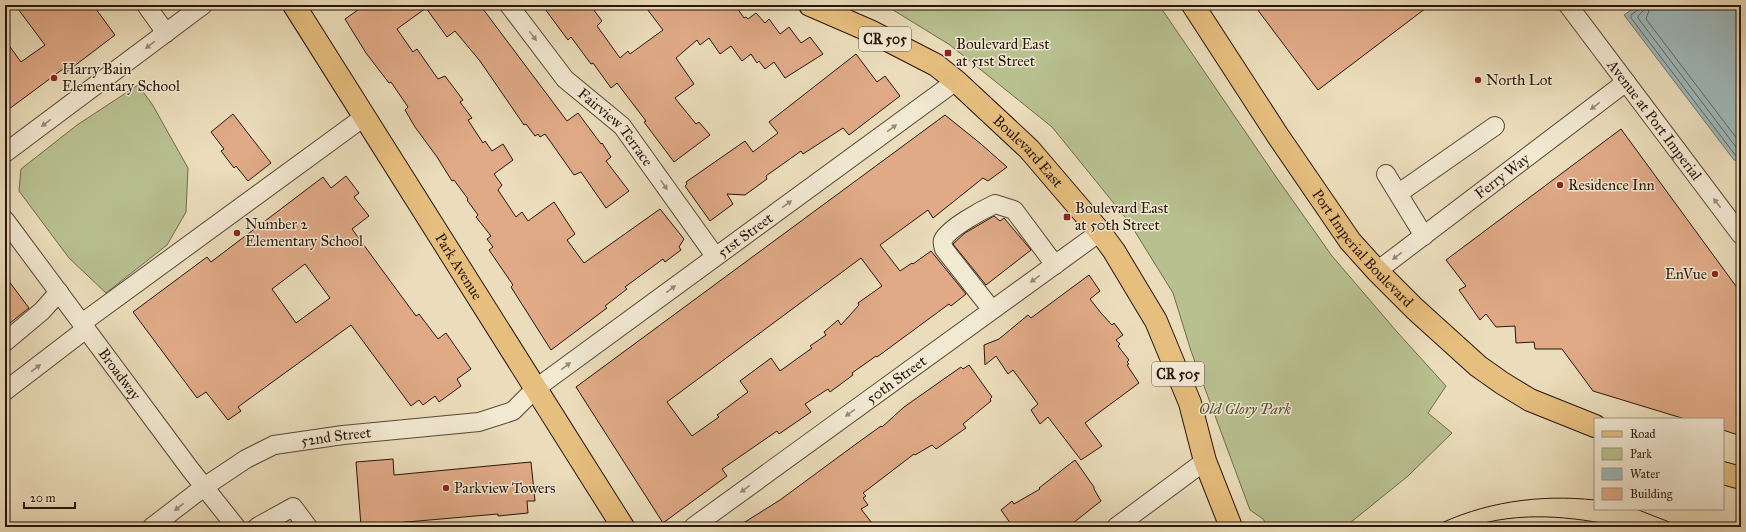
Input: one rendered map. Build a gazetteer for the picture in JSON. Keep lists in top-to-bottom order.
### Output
{
  "streets": {
    "main road": [
      "CR 505",
      "Boulevard East",
      "Port Imperial Boulevard",
      "Park Avenue"
    ],
    "street": [
      "Avenue at Port Imperial",
      "Fairview Terrace",
      "Ferry Way",
      "51st Street",
      "Broadway",
      "50th Street",
      "52nd Street"
    ]
  },
  "crossings": [
    ["Avenue at Port Imperial", "Ferry Way"],
    ["Fairview Terrace", "51st Street"],
    ["Boulevard East", "51st Street"],
    ["Boulevard East", "50th Street"],
    ["Ferry Way", "Port Imperial Boulevard"],
    ["51st Street", "Park Avenue"],
    ["51st Street", "52nd Street"],
    ["Park Avenue", "52nd Street"],
    ["Broadway", "52nd Street"]
  ],
  "one_way": [
    "Avenue at Port Imperial",
    "Fairview Terrace",
    "51st Street",
    "50th Street"
  ],
  "parks": ["Old Glory Park"],
  "places": {
    "transit": ["Boulevard East at 51st Street", "Boulevard East at 50th Street"],
    "other": [
      "Harry Bain Elementary School",
      "North Lot",
      "Residence Inn",
      "Number 2 Elementary School",
      "EnVue",
      "Parkview Towers"
    ]
  },
  "legend": [
    "Road",
    "Park",
    "Water",
    "Building"
  ],
  "scale_bar": "20 m"
}
